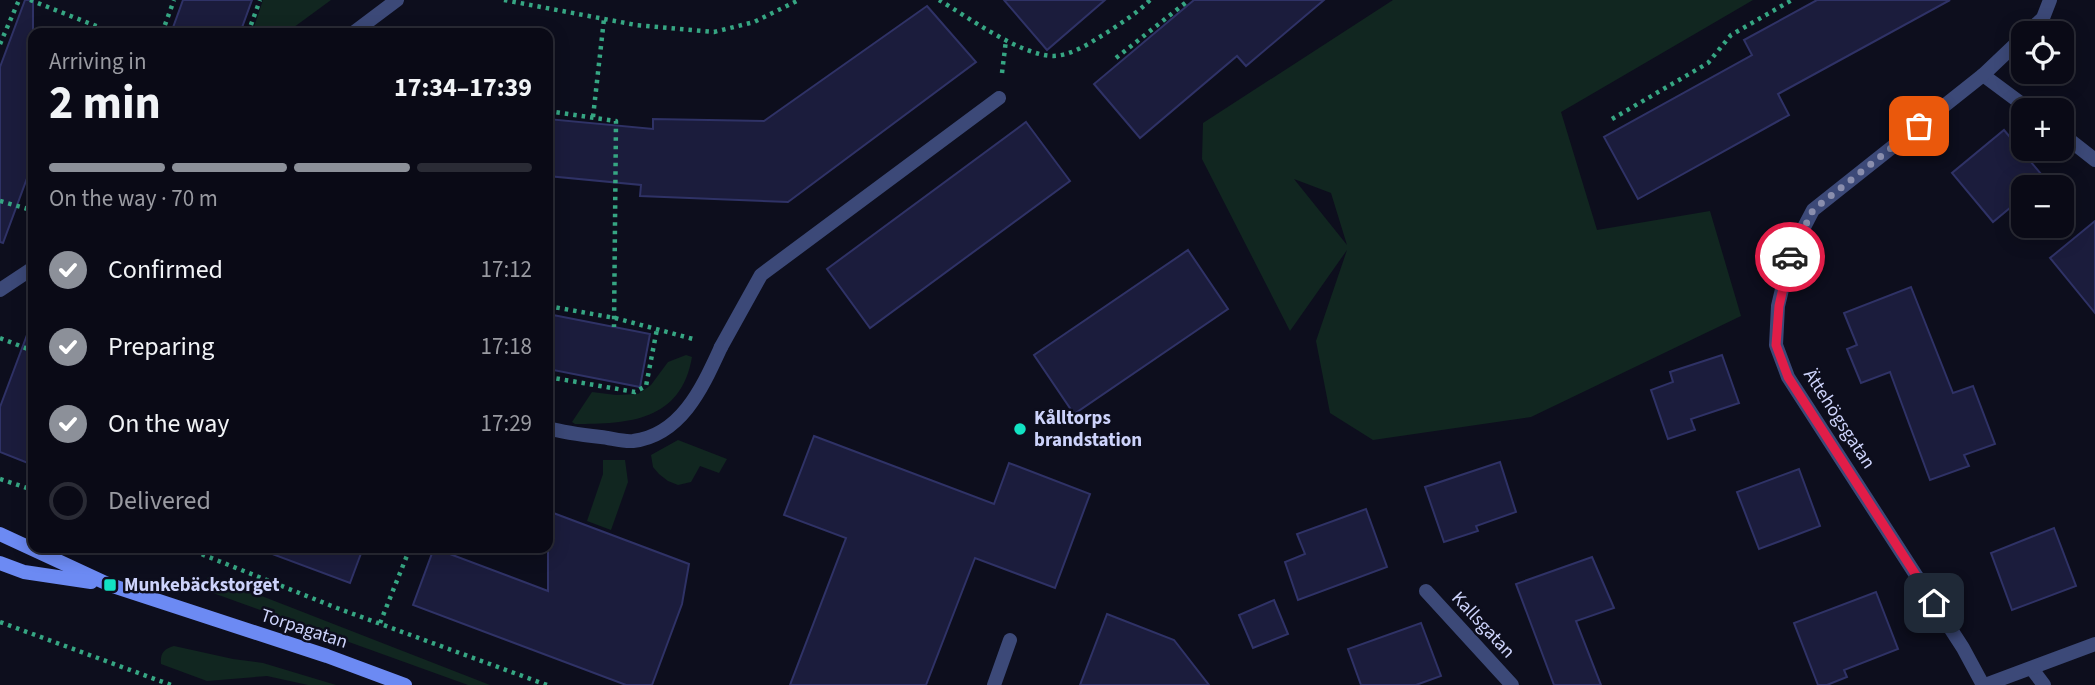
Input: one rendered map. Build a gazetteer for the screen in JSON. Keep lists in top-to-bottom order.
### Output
{
  "streets": {
    "street": ["Ättehögsgatan", "Kallsgatan", "Torpagatan"]
  },
  "places": {
    "other": ["Kålltorps brandstation"],
    "transit": ["Munkebäckstorget"]
  },
  "page": {
    "map_buttons": ["+", "−"],
    "heading": ["2 min", "Arriving in", "17:34–17:39"],
    "bar": "On the way · 70 m",
    "list": [
      ["Confirmed", "17:12"],
      ["Preparing", "17:18"],
      ["On the way", "17:29"],
      "Delivered"
    ]
  }
}
